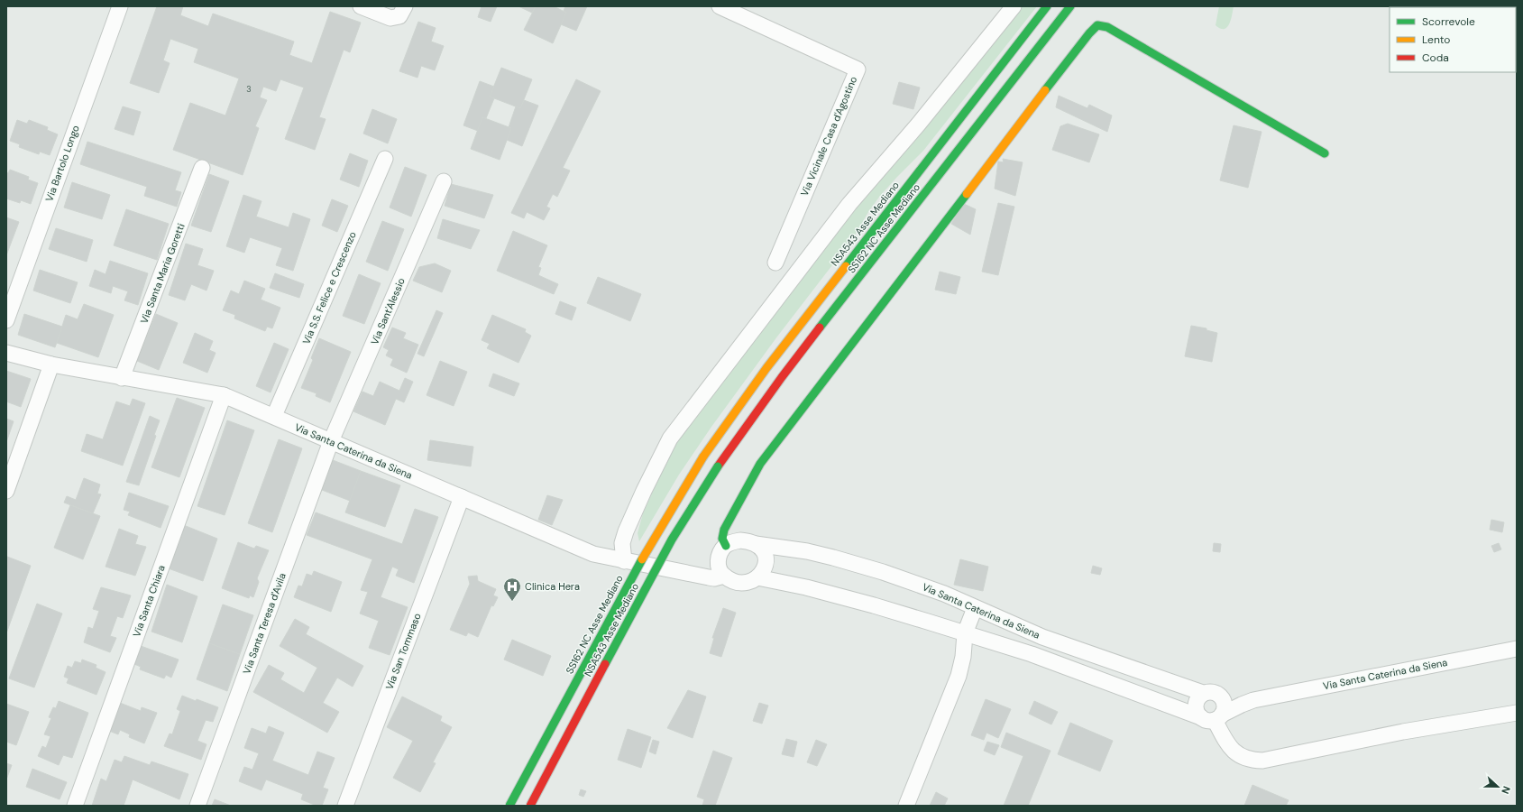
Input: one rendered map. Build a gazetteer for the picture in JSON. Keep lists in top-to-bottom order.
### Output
{
  "streets": {
    "main road": ["NSA543 Asse Mediano", "SS162 NC Asse Mediano"],
    "street": [
      "Via Vicinale Casa d'Agostino",
      "Via Bartolo Longo",
      "Via Santa Maria Goretti",
      "Via S.S. Felice e Crescenzo",
      "Via Sant'Alessio",
      "Via Santa Caterina da Siena",
      "Via Santa Chiara",
      "Via Santa Teresa d'Avila",
      "Via San Tommaso"
    ]
  },
  "crossings": [
    ["NSA543 Asse Mediano", "SS162 NC Asse Mediano"],
    ["Via Santa Maria Goretti", "Via Santa Caterina da Siena"],
    ["Via S.S. Felice e Crescenzo", "Via Santa Caterina da Siena"],
    ["Via Sant'Alessio", "Via Santa Caterina da Siena"],
    ["Via Sant'Alessio", "Via Santa Teresa d'Avila"],
    ["Via Santa Caterina da Siena", "Via Santa Chiara"],
    ["Via Santa Caterina da Siena", "Via Santa Teresa d'Avila"],
    ["Via Santa Caterina da Siena", "Via San Tommaso"]
  ],
  "places": {
    "hospital": ["Clinica Hera"]
  },
  "house_numbers": ["3"],
  "legend": ["Scorrevole", "Lento", "Coda"],
  "north": "right"
}
